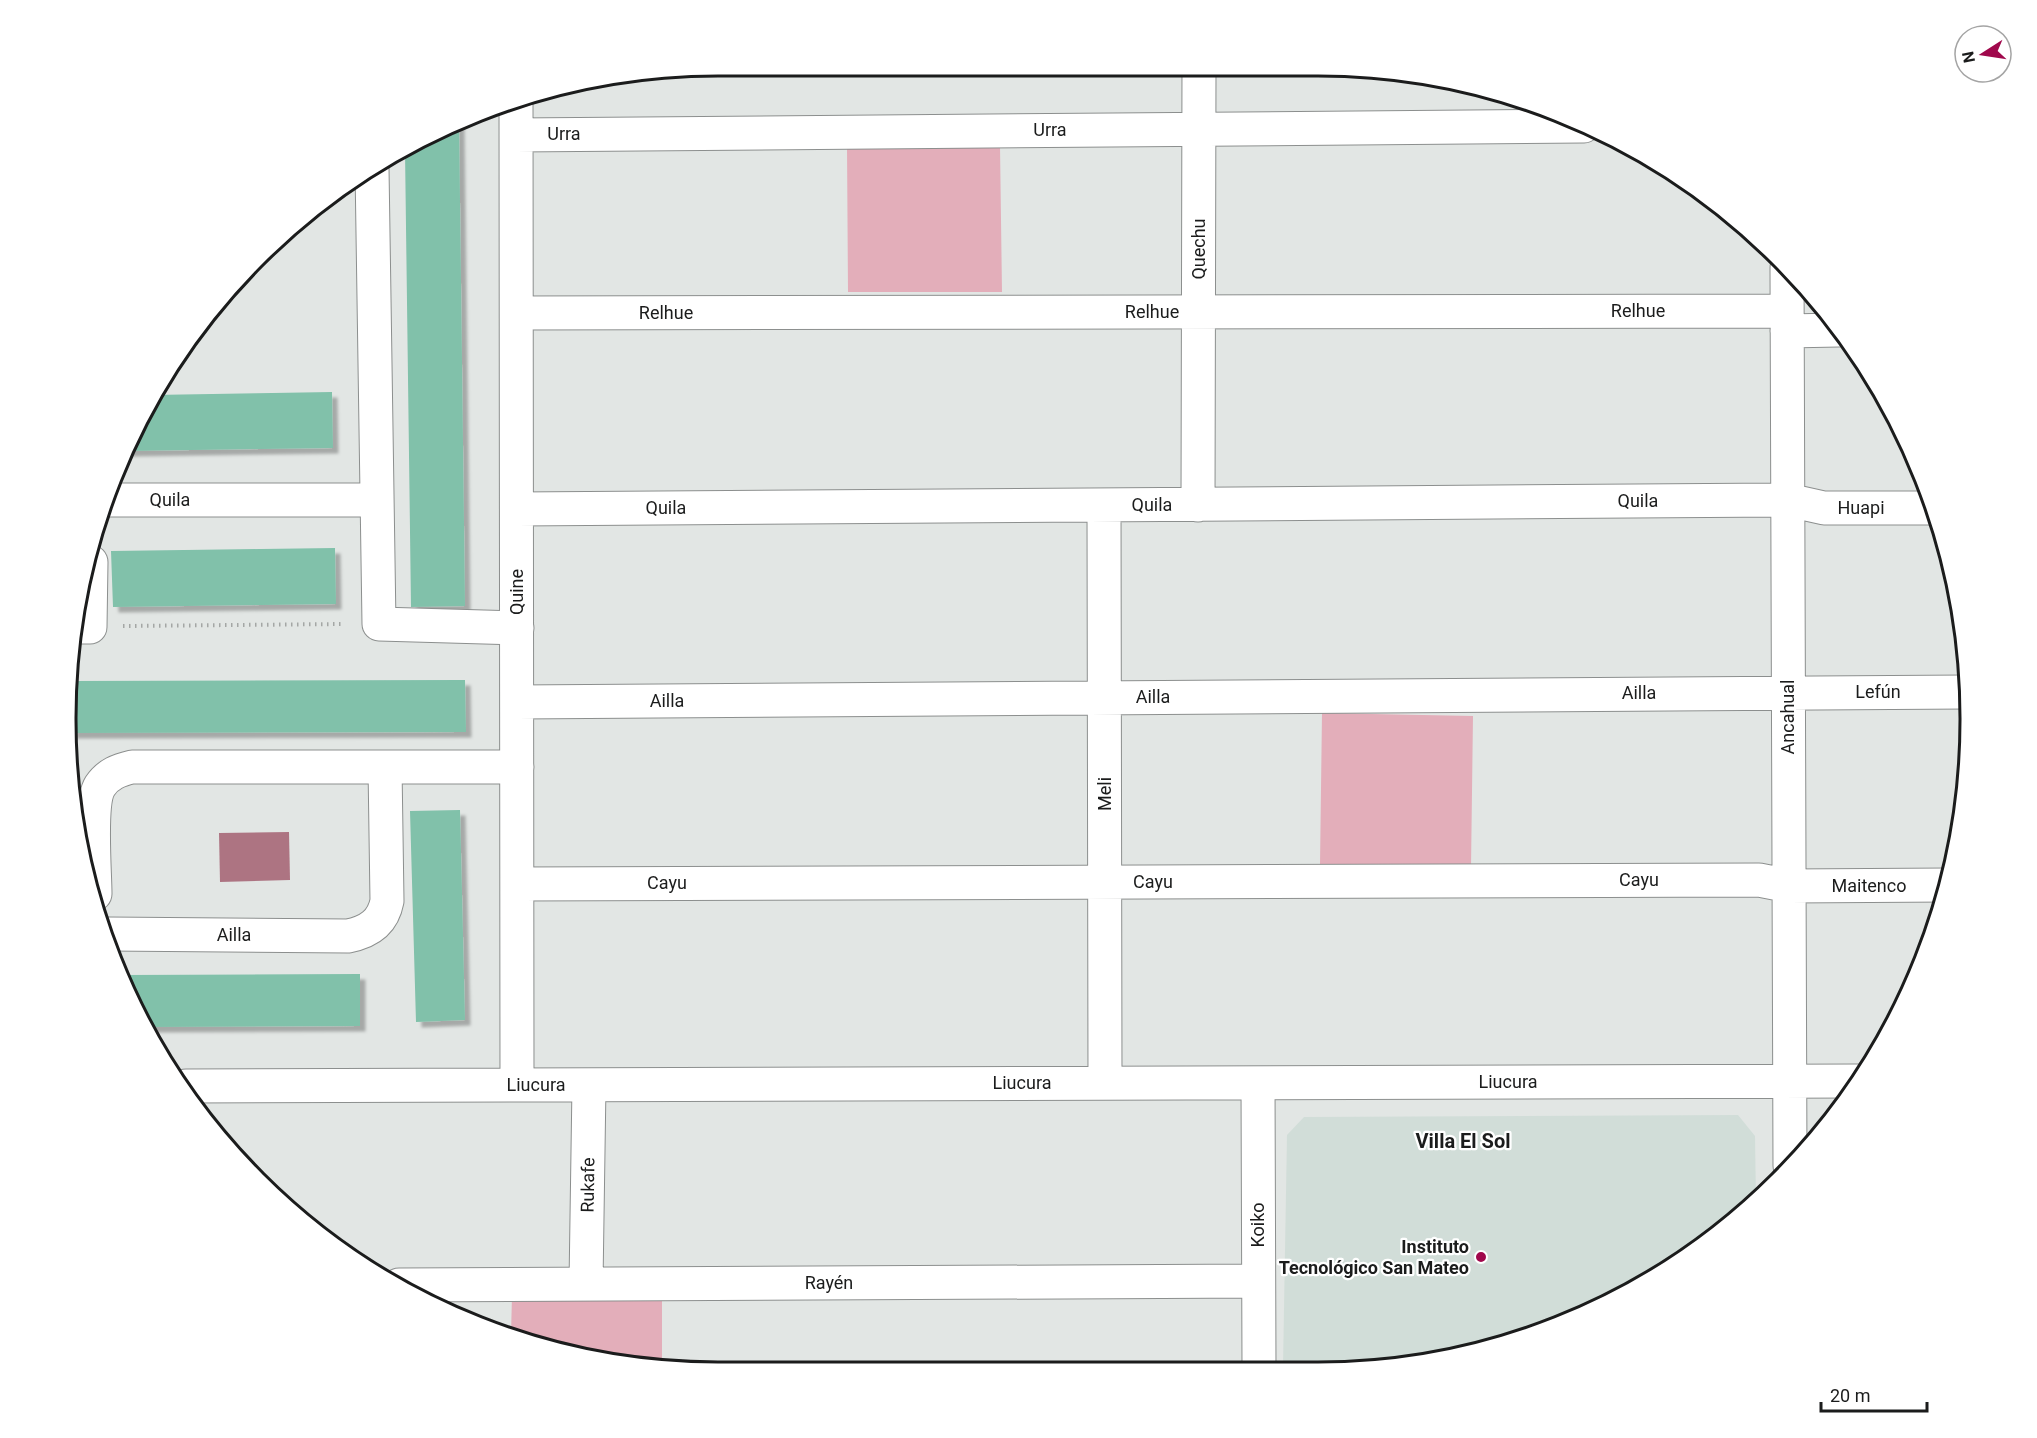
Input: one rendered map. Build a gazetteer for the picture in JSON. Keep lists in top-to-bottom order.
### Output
{
  "streets": {
    "street": [
      "Urra",
      "Quechu",
      "Relhue",
      "Quila",
      "Huapi",
      "Quine",
      "Lefún",
      "Ailla",
      "Ancahual",
      "Meli",
      "Cayu",
      "Maitenco",
      "Liucura",
      "Rukafe",
      "Koiko",
      "Rayén"
    ]
  },
  "crossings": [
    ["Urra", "Quechu"],
    ["Urra", "Quine"],
    ["Quechu", "Relhue"],
    ["Quechu", "Quila"],
    ["Relhue", "Quine"],
    ["Relhue", "Ancahual"],
    ["Quila", "Huapi"],
    ["Quila", "Quine"],
    ["Quila", "Ancahual"],
    ["Quila", "Meli"],
    ["Huapi", "Ancahual"],
    ["Quine", "Ailla"],
    ["Quine", "Cayu"],
    ["Quine", "Liucura"],
    ["Lefún", "Ailla"],
    ["Lefún", "Ancahual"],
    ["Ailla", "Ancahual"],
    ["Ailla", "Meli"],
    ["Ancahual", "Cayu"],
    ["Ancahual", "Maitenco"],
    ["Ancahual", "Liucura"],
    ["Meli", "Cayu"],
    ["Meli", "Liucura"],
    ["Cayu", "Maitenco"],
    ["Liucura", "Rukafe"],
    ["Liucura", "Koiko"],
    ["Rukafe", "Rayén"],
    ["Koiko", "Rayén"]
  ],
  "districts": ["Villa El Sol"],
  "places": ["Instituto Tecnológico San Mateo"],
  "scale_bar": "20 m",
  "north": "left"
}
